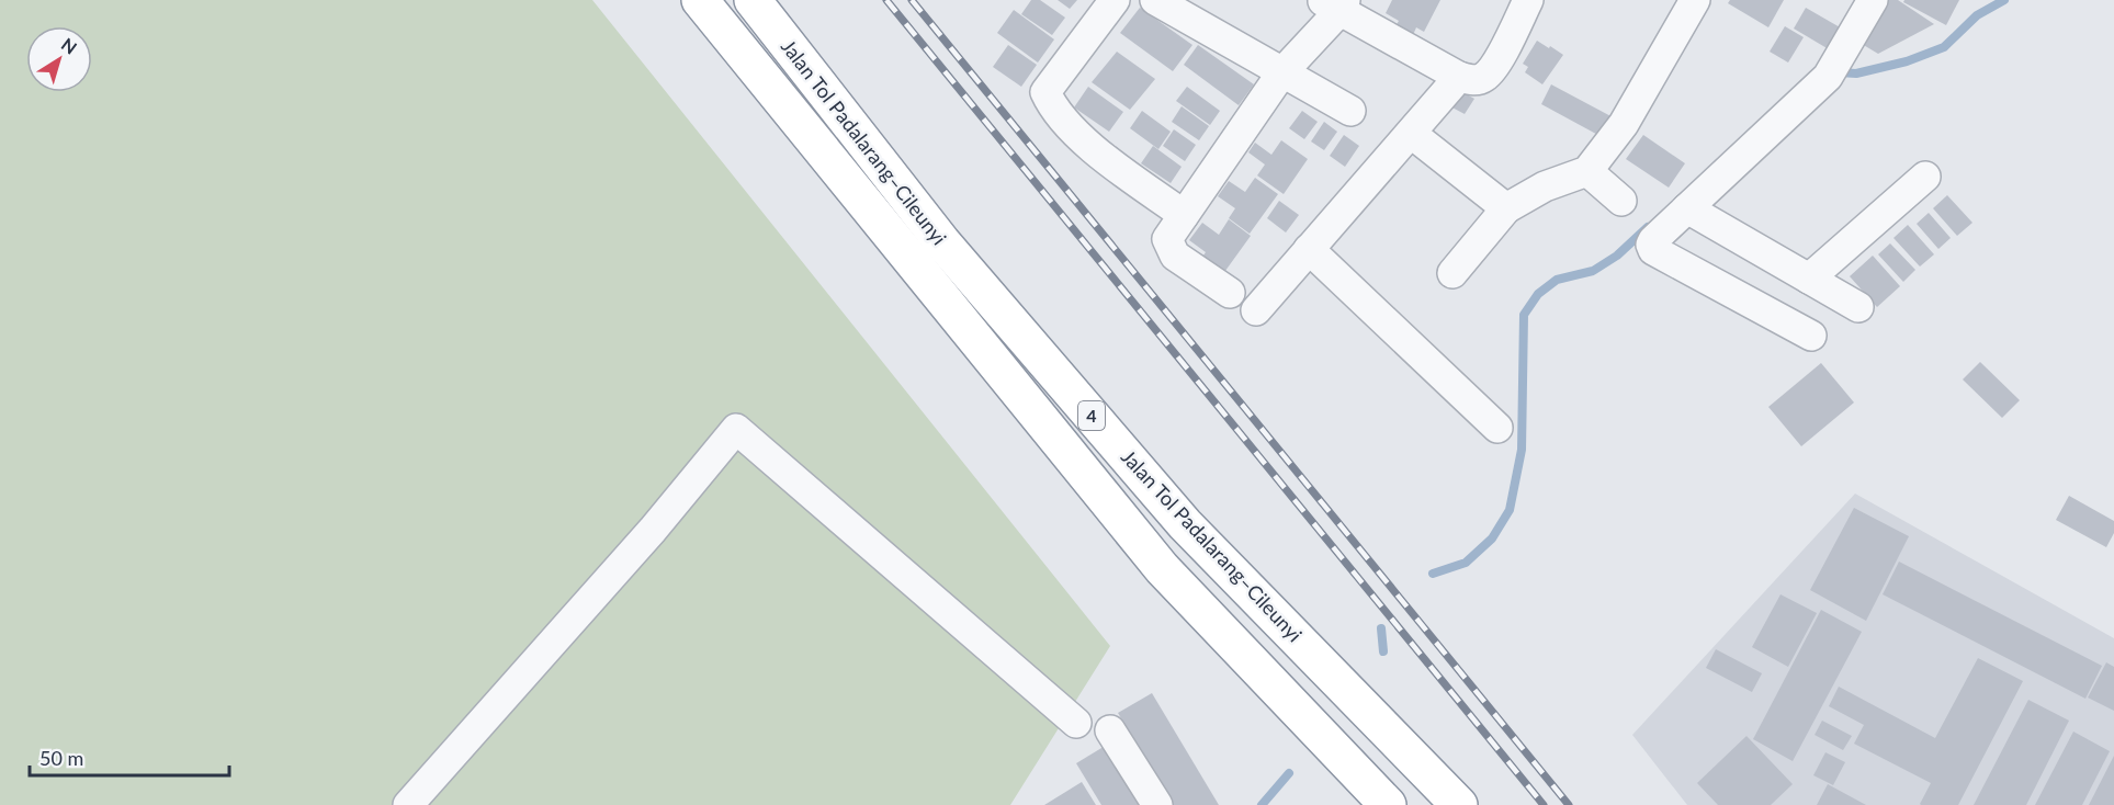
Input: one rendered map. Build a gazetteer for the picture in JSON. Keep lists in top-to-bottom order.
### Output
{
  "streets": {
    "highway": ["Jalan Tol Padalarang–Cileunyi", "4"]
  },
  "scale_bar": "50 m",
  "north": "top right"
}
